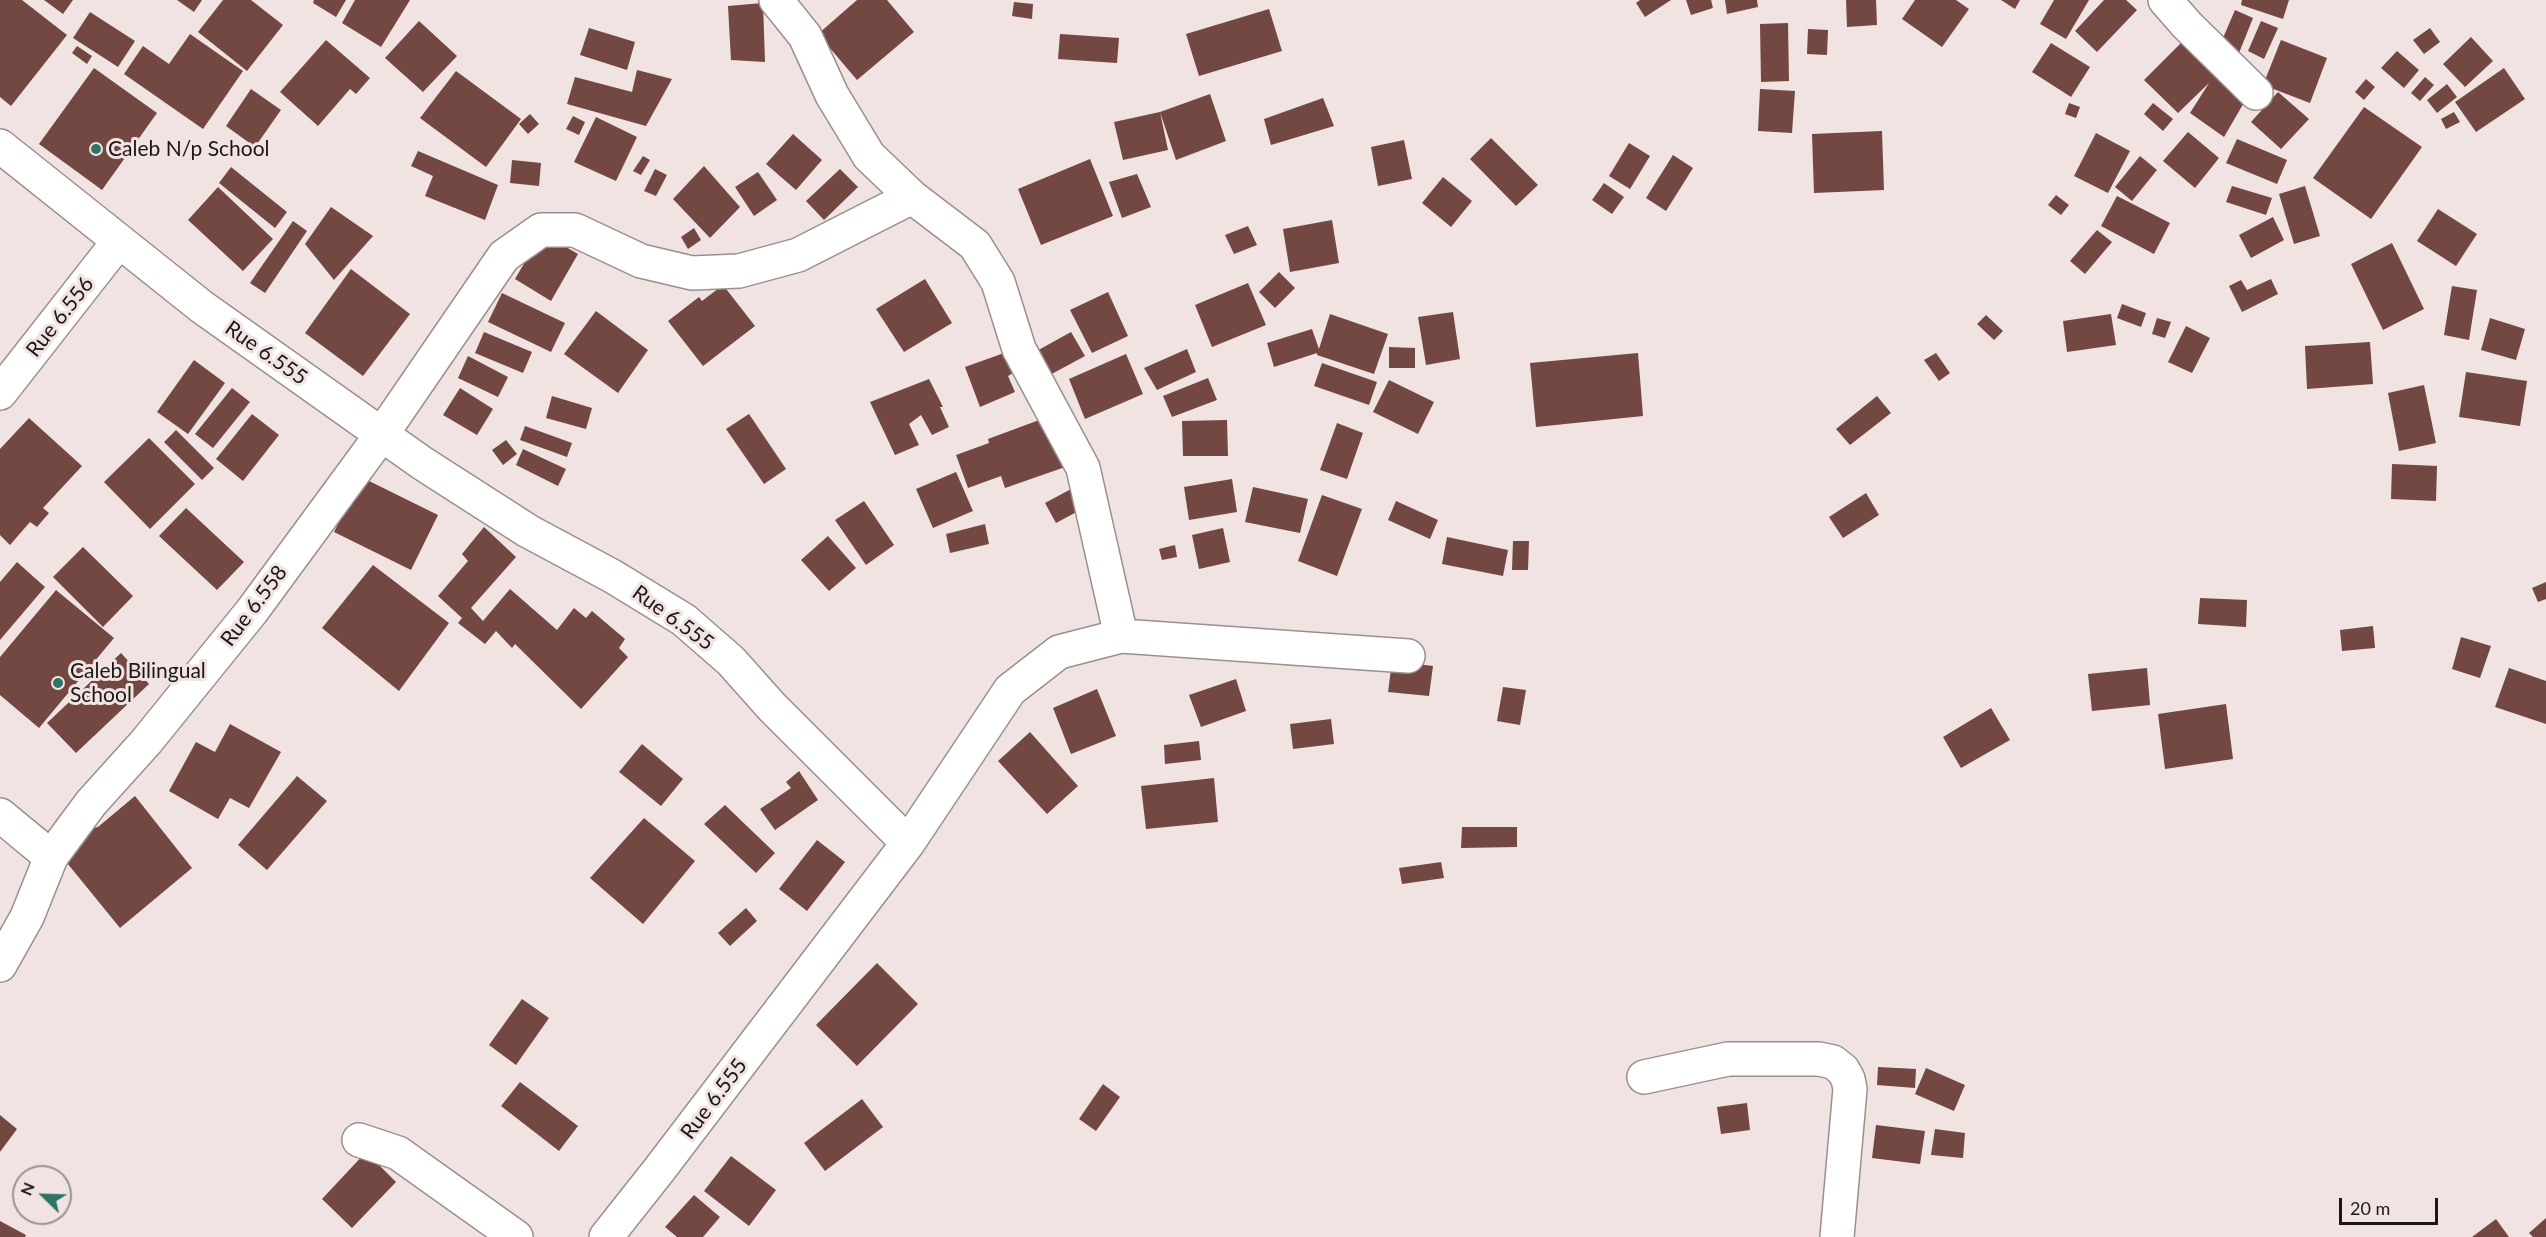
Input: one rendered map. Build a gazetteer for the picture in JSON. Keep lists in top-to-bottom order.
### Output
{
  "streets": {
    "street": ["Rue 6.556", "Rue 6.555", "Rue 6.558"]
  },
  "crossings": [
    ["Rue 6.556", "Rue 6.555"],
    ["Rue 6.555", "Rue 6.558"]
  ],
  "places": ["Caleb N/p School", "Caleb Bilingual School"],
  "scale_bar": "20 m",
  "north": "top left"
}
